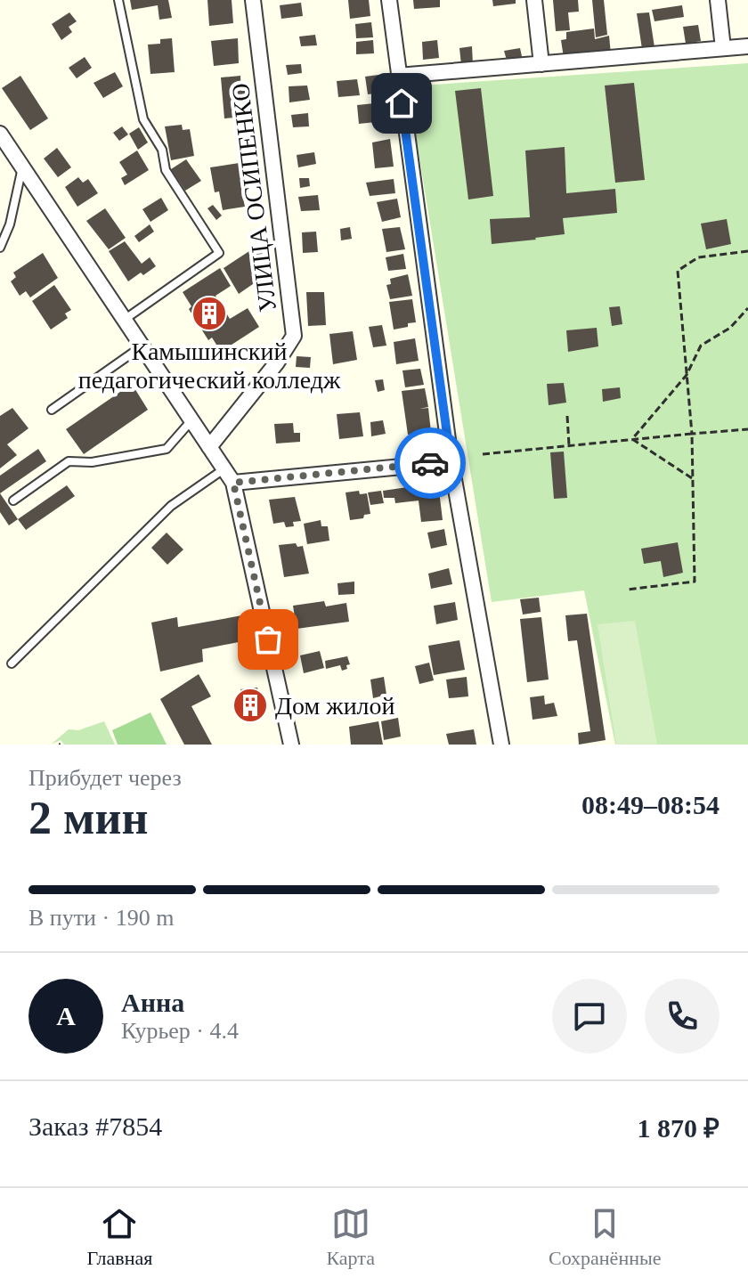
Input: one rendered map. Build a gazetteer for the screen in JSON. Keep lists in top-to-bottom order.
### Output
{
  "streets": {
    "street": ["УЛИЦА ОСИПЕНКО"]
  },
  "places": {
    "building": ["Камышинский педагогический колледж", "Дом жилой"]
  },
  "page": {
    "heading": ["2 мин", "Прибудет через", "08:49–08:54"],
    "panel": [
      "Анна",
      "Курьер · 4.4",
      "Заказ #7854",
      "1 870 ₽"
    ],
    "bar": "В пути · 190 m",
    "round": "А",
    "tabs": ["Главная", "Карта", "Сохранённые"]
  }
}
